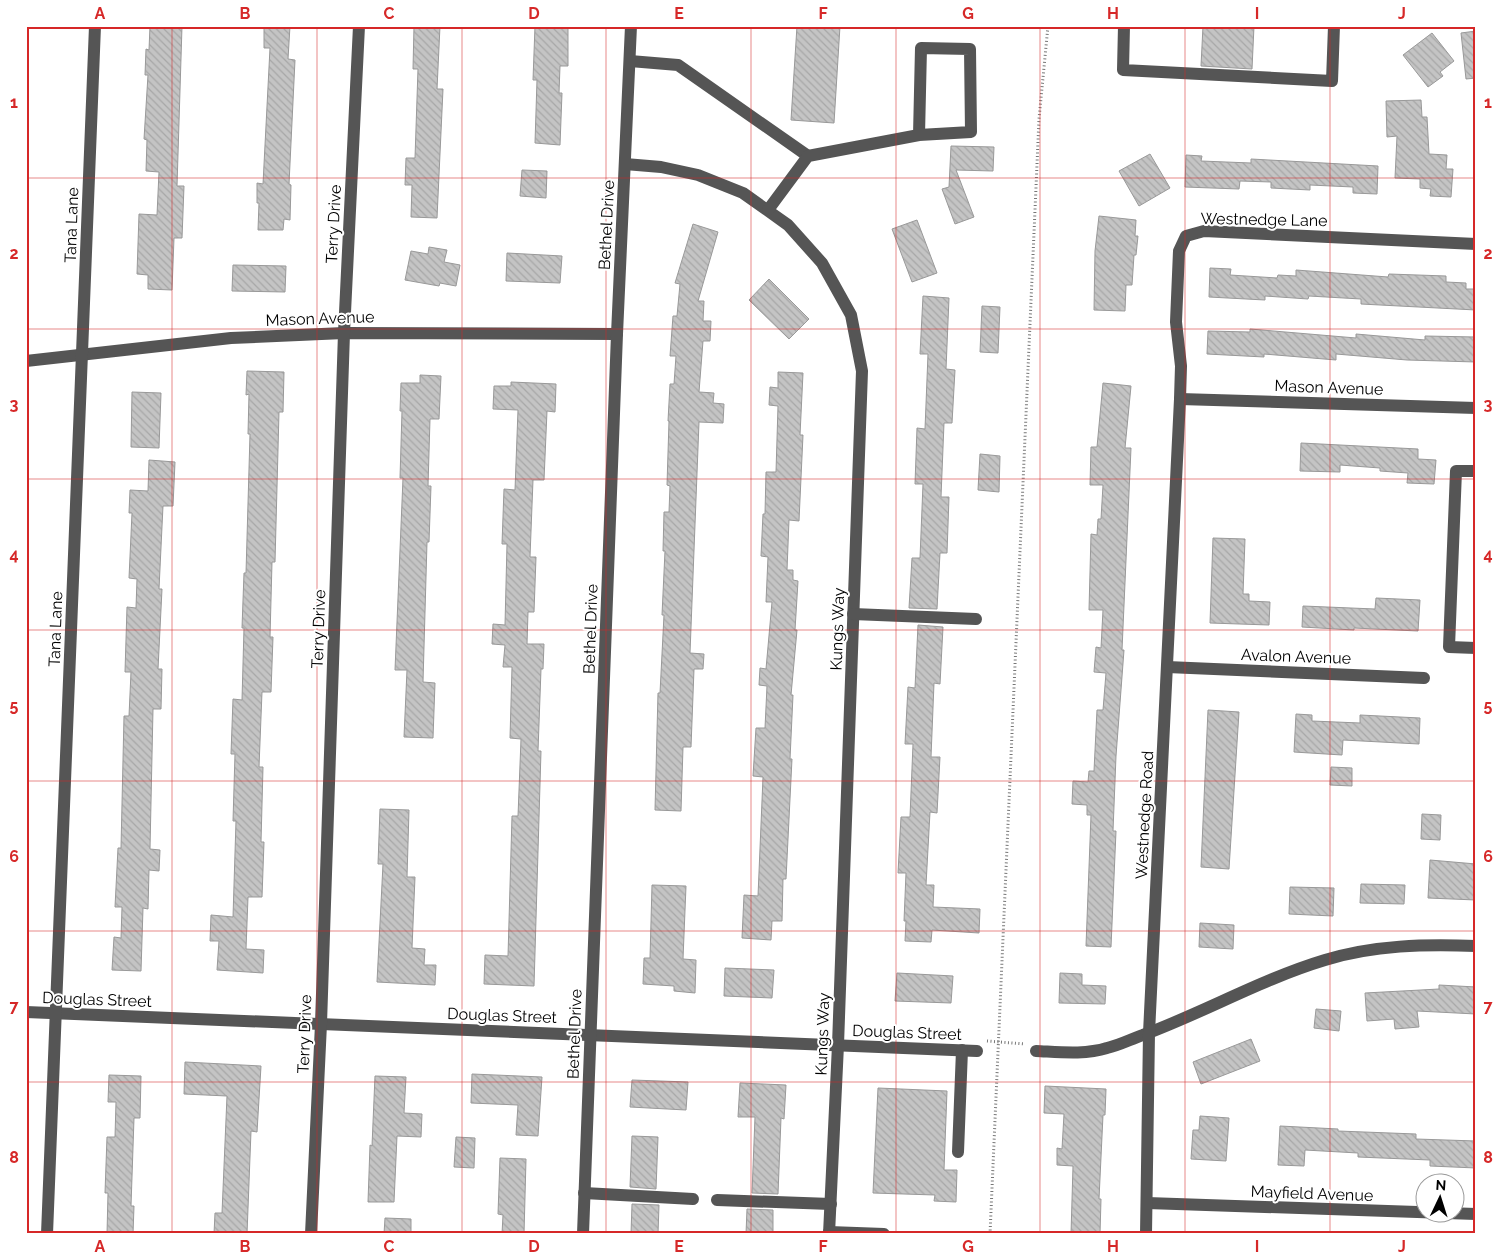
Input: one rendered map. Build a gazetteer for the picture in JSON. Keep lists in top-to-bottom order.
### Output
{
  "streets": {
    "street": [
      "Westnedge Lane",
      "Terry Drive",
      "Tana Lane",
      "Bethel Drive",
      "Mason Avenue",
      "Kungs Way",
      "Avalon Avenue",
      "Westnedge Road",
      "Douglas Street",
      "Mayfield Avenue"
    ]
  },
  "crossings": [
    ["Westnedge Lane", "Mason Avenue"],
    ["Westnedge Lane", "Westnedge Road"],
    ["Terry Drive", "Mason Avenue"],
    ["Terry Drive", "Douglas Street"],
    ["Tana Lane", "Mason Avenue"],
    ["Tana Lane", "Douglas Street"],
    ["Bethel Drive", "Mason Avenue"],
    ["Bethel Drive", "Kungs Way"],
    ["Bethel Drive", "Douglas Street"],
    ["Mason Avenue", "Westnedge Road"],
    ["Kungs Way", "Douglas Street"],
    ["Avalon Avenue", "Westnedge Road"],
    ["Westnedge Road", "Mayfield Avenue"]
  ],
  "north": "top",
  "grid": {
    "columns": [
      "A",
      "B",
      "C",
      "D",
      "E",
      "F",
      "G",
      "H",
      "I",
      "J"
    ],
    "rows": [
      "1",
      "2",
      "3",
      "4",
      "5",
      "6",
      "7",
      "8"
    ]
  }
}
